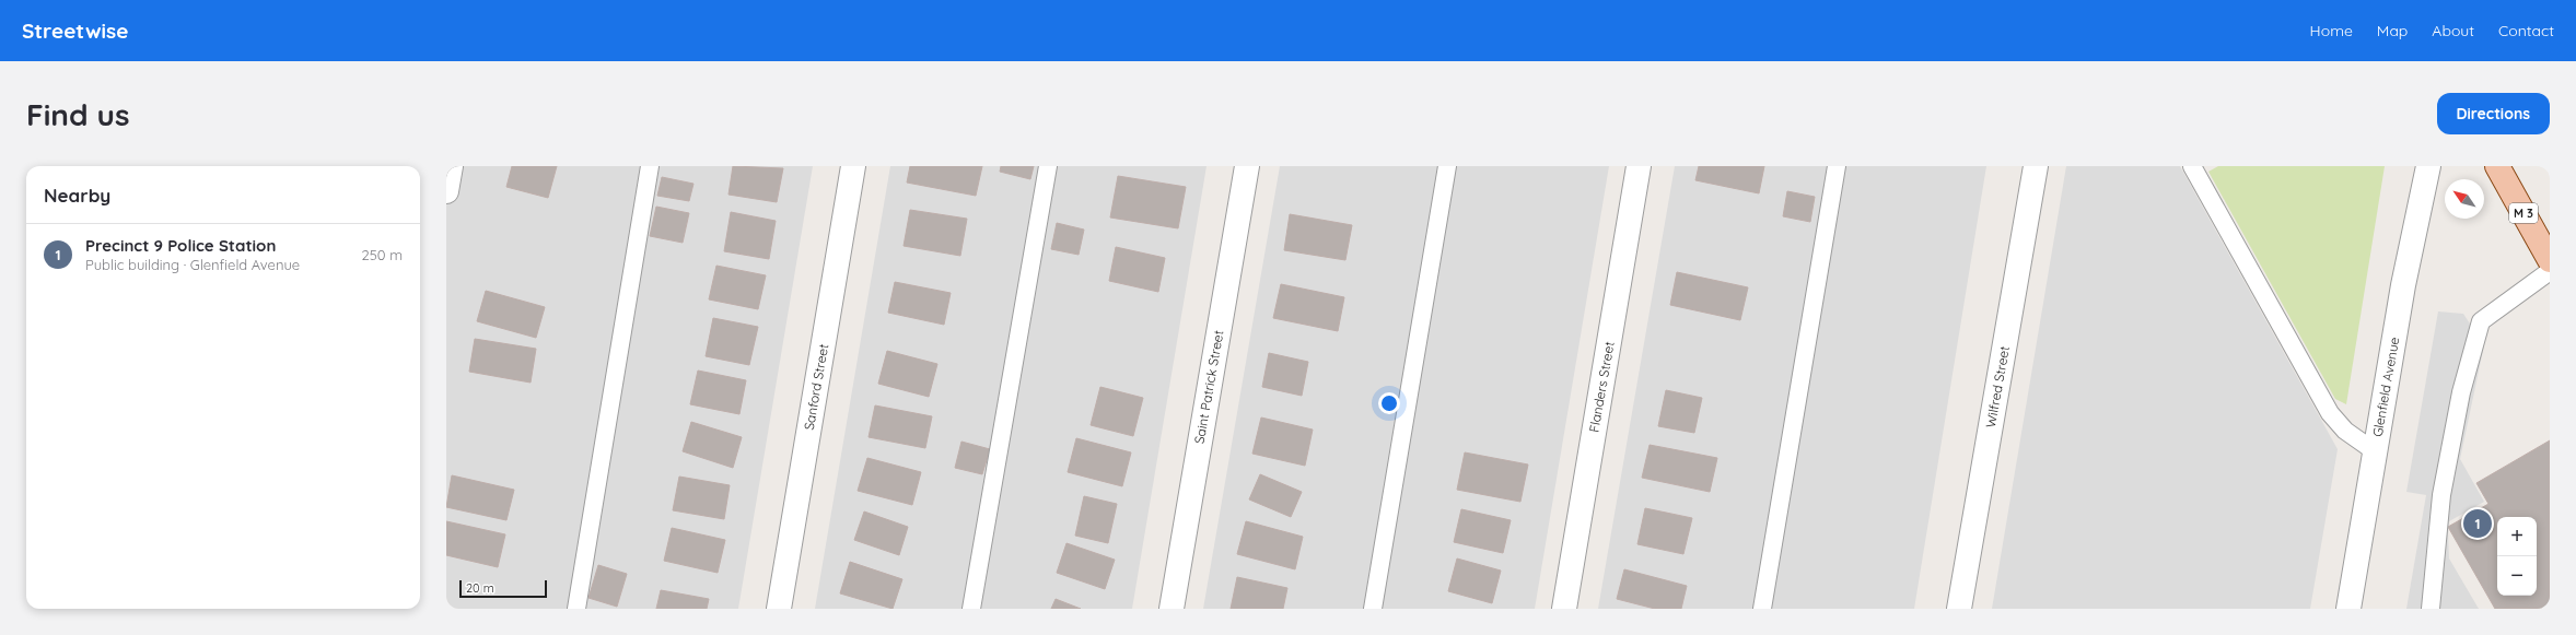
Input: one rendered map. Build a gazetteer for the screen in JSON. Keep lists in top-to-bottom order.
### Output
{
  "streets": {
    "main road": ["M 3"],
    "street": [
      "Sanford Street",
      "Saint Patrick Street",
      "Flanders Street",
      "Wilfred Street",
      "Glenfield Avenue"
    ]
  },
  "scale_bar": "20 m",
  "north": "top left",
  "page": {
    "header": "Streetwise",
    "nav": [
      "Home",
      "Map",
      "About",
      "Contact"
    ],
    "buttons": "Directions",
    "title": "Find us",
    "heading": "Nearby",
    "list": [
      {
        "mark": "1",
        "name": "Precinct 9 Police Station",
        "note": "Public building · Glenfield Avenue",
        "value": "250 m"
      }
    ],
    "pins": "1",
    "map_buttons": ["+", "−"],
    "scale": "20 m"
  }
}
